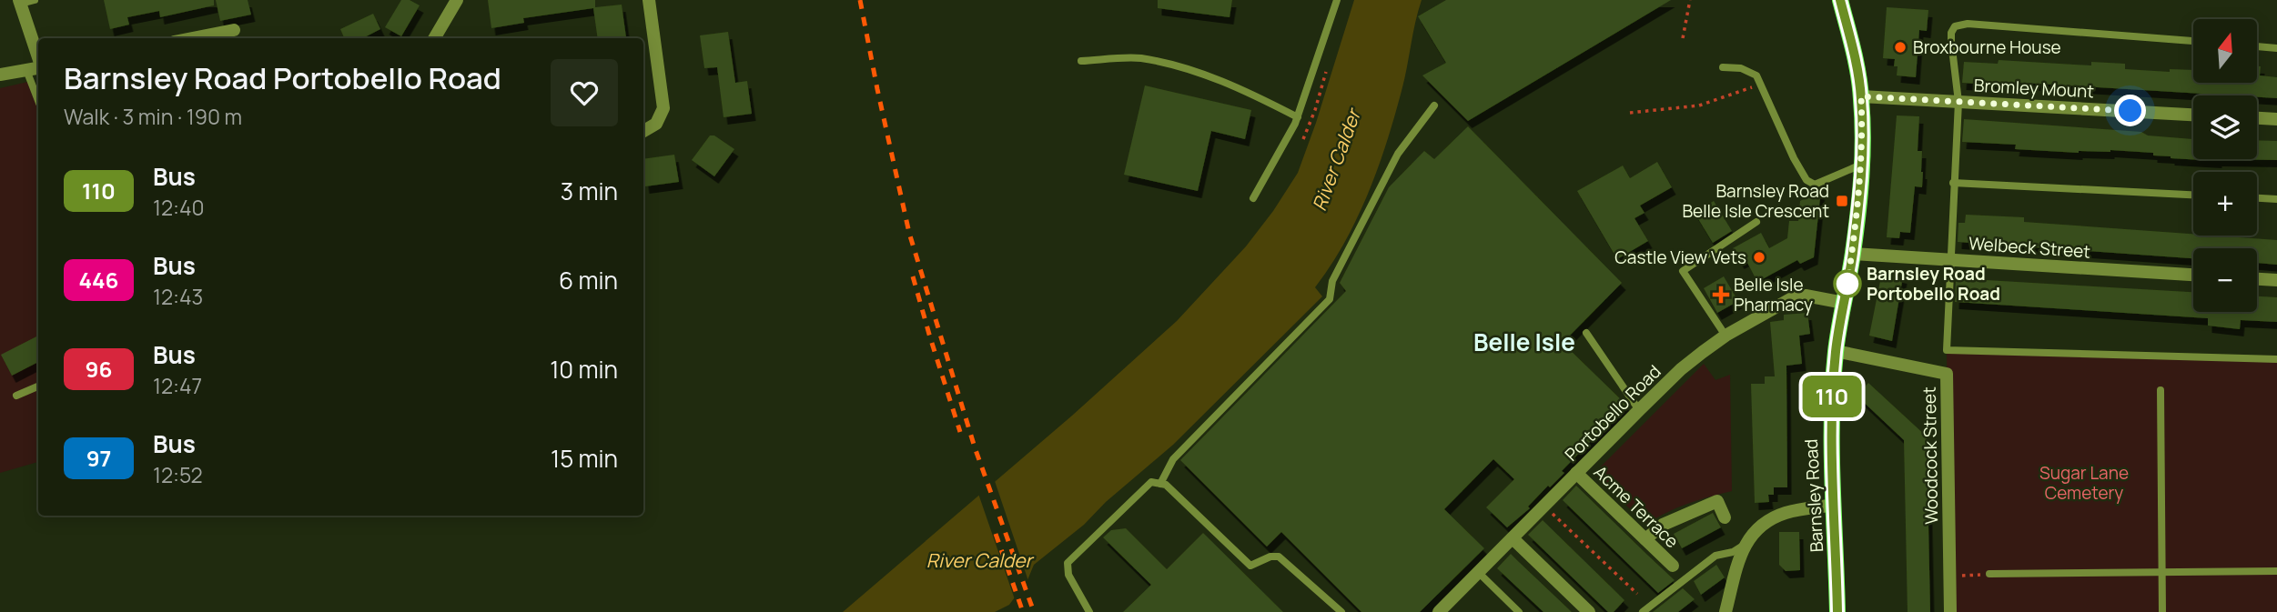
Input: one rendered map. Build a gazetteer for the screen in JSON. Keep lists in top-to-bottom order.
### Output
{
  "streets": {
    "main road": ["Barnsley Road"],
    "street": [
      "Bromley Mount",
      "Welbeck Street",
      "Portobello Road",
      "Woodcock Street",
      "Acme Terrace"
    ]
  },
  "crossings": [
    ["Bromley Mount", "Barnsley Road"],
    ["Welbeck Street", "Barnsley Road"],
    ["Portobello Road", "Barnsley Road"],
    ["Portobello Road", "Acme Terrace"],
    ["Woodcock Street", "Barnsley Road"]
  ],
  "districts": ["Belle Isle"],
  "water": ["River Calder"],
  "parks": ["Sugar Lane Cemetery"],
  "places": {
    "other": ["Broxbourne House", "Castle View Vets", "Barnsley Road Portobello Road"],
    "transit": ["Barnsley Road Belle Isle Crescent"],
    "health": ["Belle Isle Pharmacy"]
  },
  "lines": ["bus line 110"],
  "north": "top",
  "page": {
    "on_map": "110",
    "map_buttons": ["+", "−"],
    "heading": ["Barnsley Road Portobello Road", "Walk · 3 min · 190 m"],
    "list": [
      {
        "mark": "110",
        "name": "Bus",
        "note": "12:40",
        "value": "3 min"
      },
      {
        "mark": "446",
        "name": "Bus",
        "note": "12:43",
        "value": "6 min"
      },
      {
        "mark": "96",
        "name": "Bus",
        "note": "12:47",
        "value": "10 min"
      },
      {
        "mark": "97",
        "name": "Bus",
        "note": "12:52",
        "value": "15 min"
      }
    ]
  }
}
